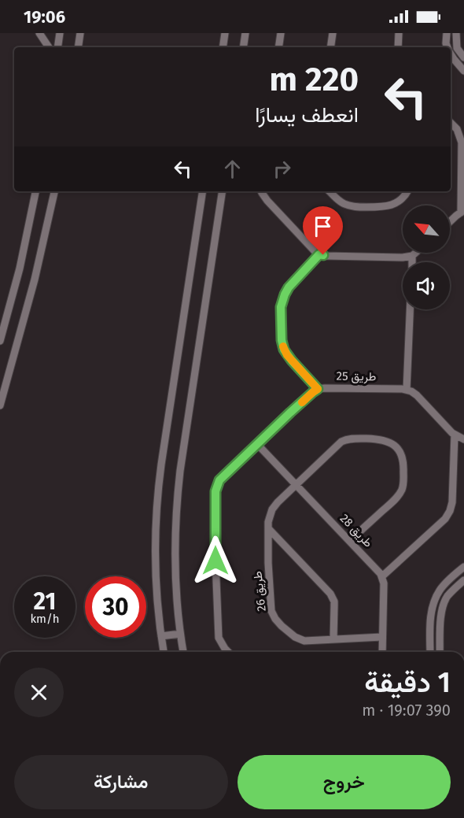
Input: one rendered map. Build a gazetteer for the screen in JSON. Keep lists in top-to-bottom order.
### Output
{
  "streets": {
    "street": ["طريق 25", "طريق 28", "طريق 26"]
  },
  "crossings": [
    ["طريق 28", "طريق 26"]
  ],
  "north": "top left",
  "page": {
    "status": "19:06",
    "turn": ["220 m", "انعطف يسارًا"],
    "speed": "21 km/h",
    "limit": "30",
    "heading": ["1 دقيقة", "390 m · 19:07"],
    "buttons": ["خروج", "مشاركة"]
  }
}
